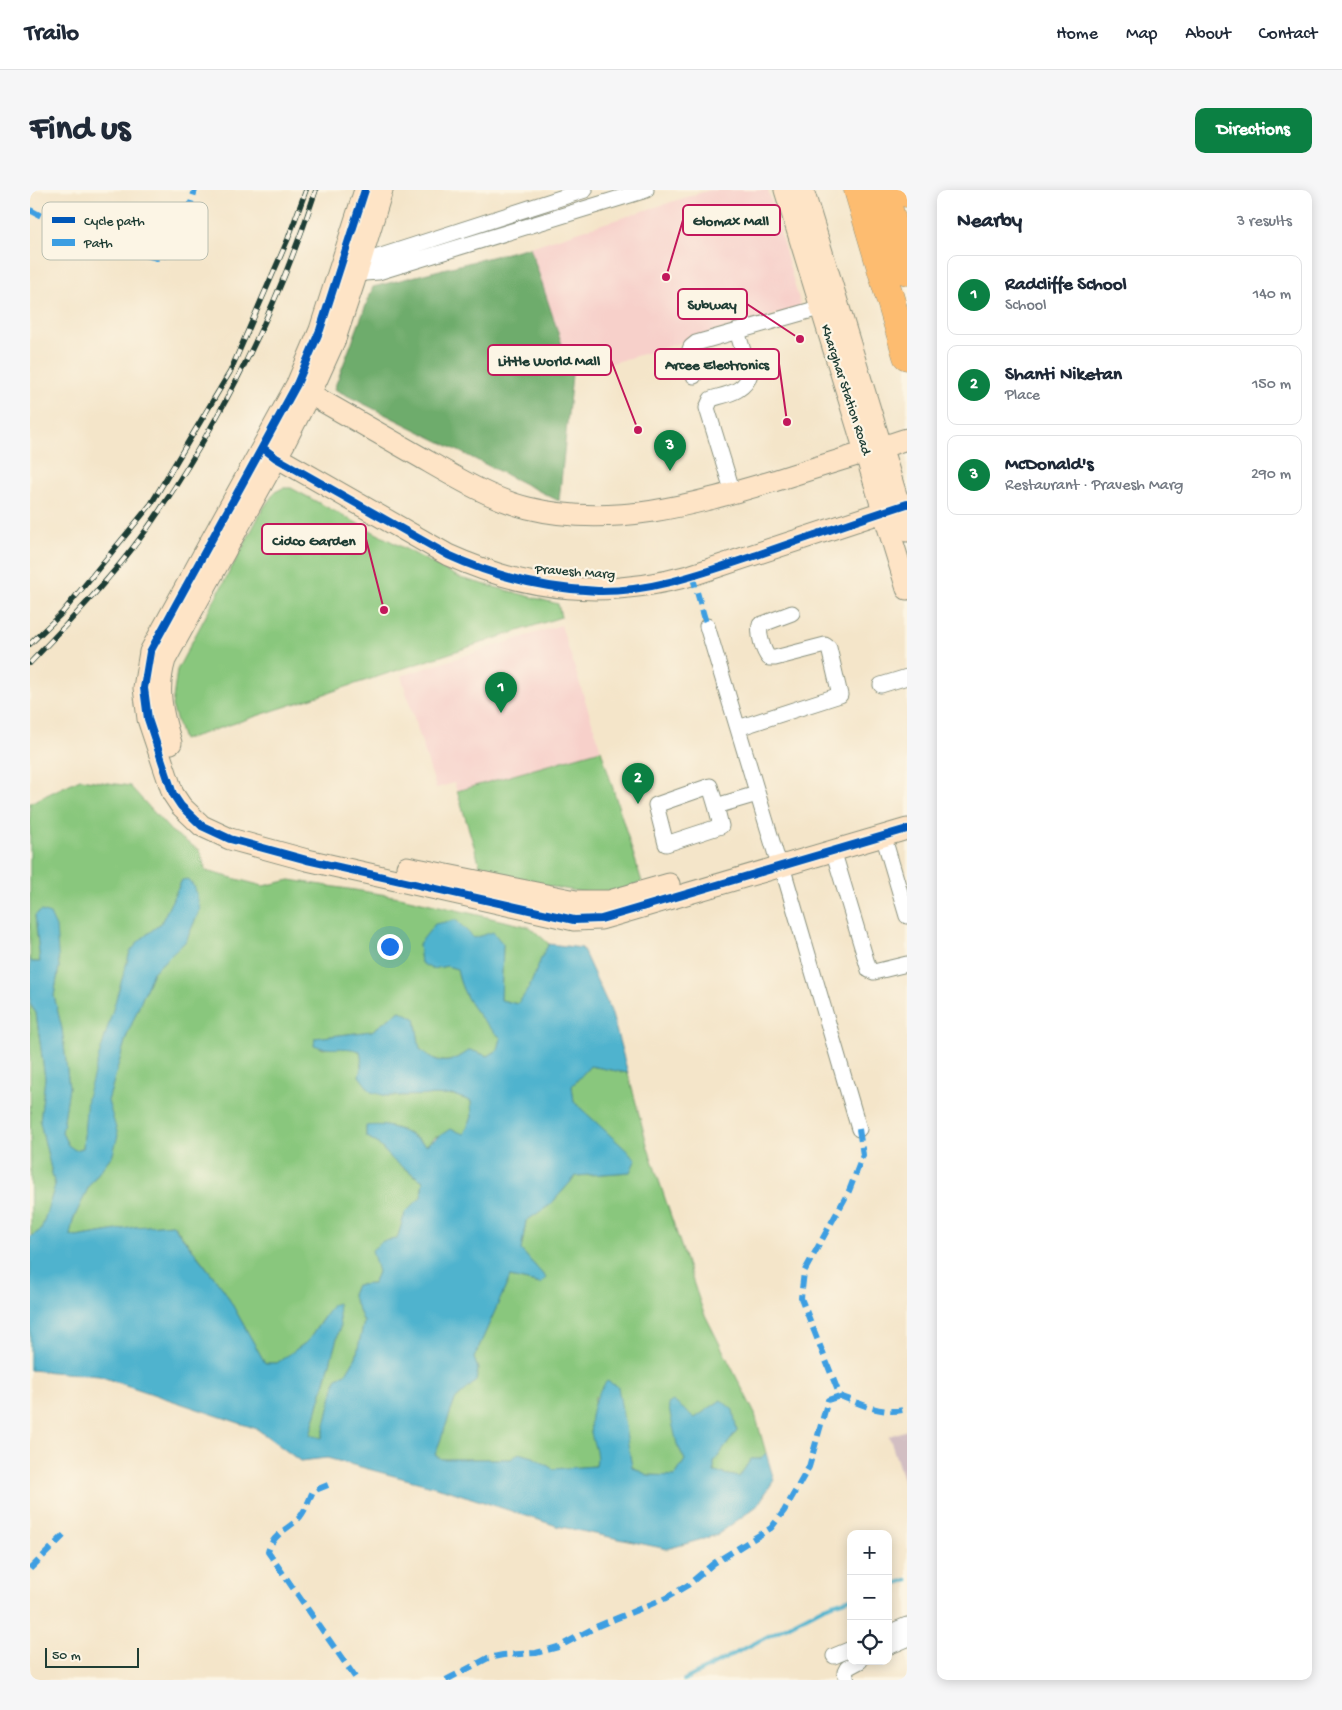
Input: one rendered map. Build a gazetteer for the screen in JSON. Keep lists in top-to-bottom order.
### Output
{
  "streets": {
    "street": ["Kharghar Station Road", "Pravesh Marg"]
  },
  "crossings": [
    ["Kharghar Station Road", "Pravesh Marg"]
  ],
  "places": [
    "Glomax Mall",
    "Subway",
    "Arcee Electronics",
    "Little World Mall",
    "Cidco Garden"
  ],
  "legend": ["Cycle path", "Path"],
  "scale_bar": "50 m",
  "page": {
    "header": "Trailo",
    "nav": [
      "Home",
      "Map",
      "About",
      "Contact"
    ],
    "buttons": "Directions",
    "title": "Find us",
    "heading": ["Nearby", "3 results"],
    "list": [
      {
        "mark": "1",
        "name": "Radcliffe School",
        "note": "School",
        "value": "140 m"
      },
      {
        "mark": "2",
        "name": "Shanti Niketan",
        "note": "Place",
        "value": "150 m"
      },
      {
        "mark": "3",
        "name": "McDonald's",
        "note": "Restaurant · Pravesh Marg",
        "value": "290 m"
      }
    ],
    "pins": ["3", "1", "2"],
    "map_buttons": ["+", "−"],
    "scale": "50 m"
  }
}
